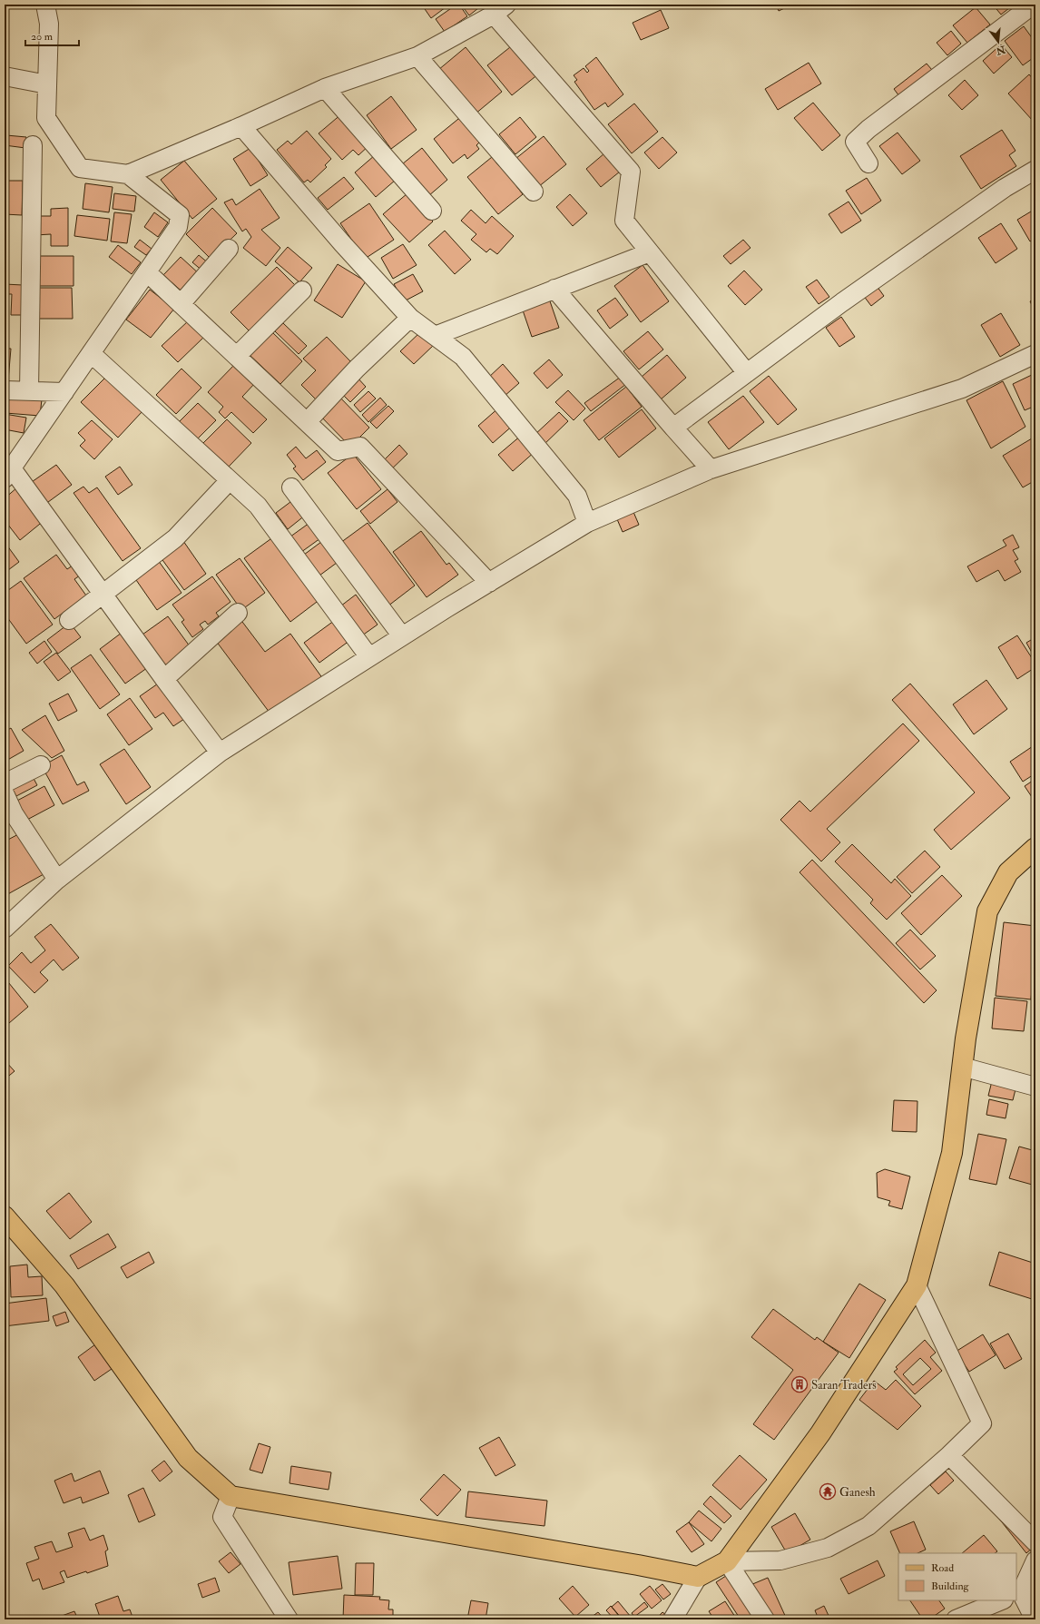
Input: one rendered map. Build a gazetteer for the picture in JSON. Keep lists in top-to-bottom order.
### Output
{
  "places": {
    "building": ["Saran Traders"],
    "temple": ["Ganesh"]
  },
  "legend": ["Road", "Building"],
  "scale_bar": "20 m",
  "north": "bottom"
}
